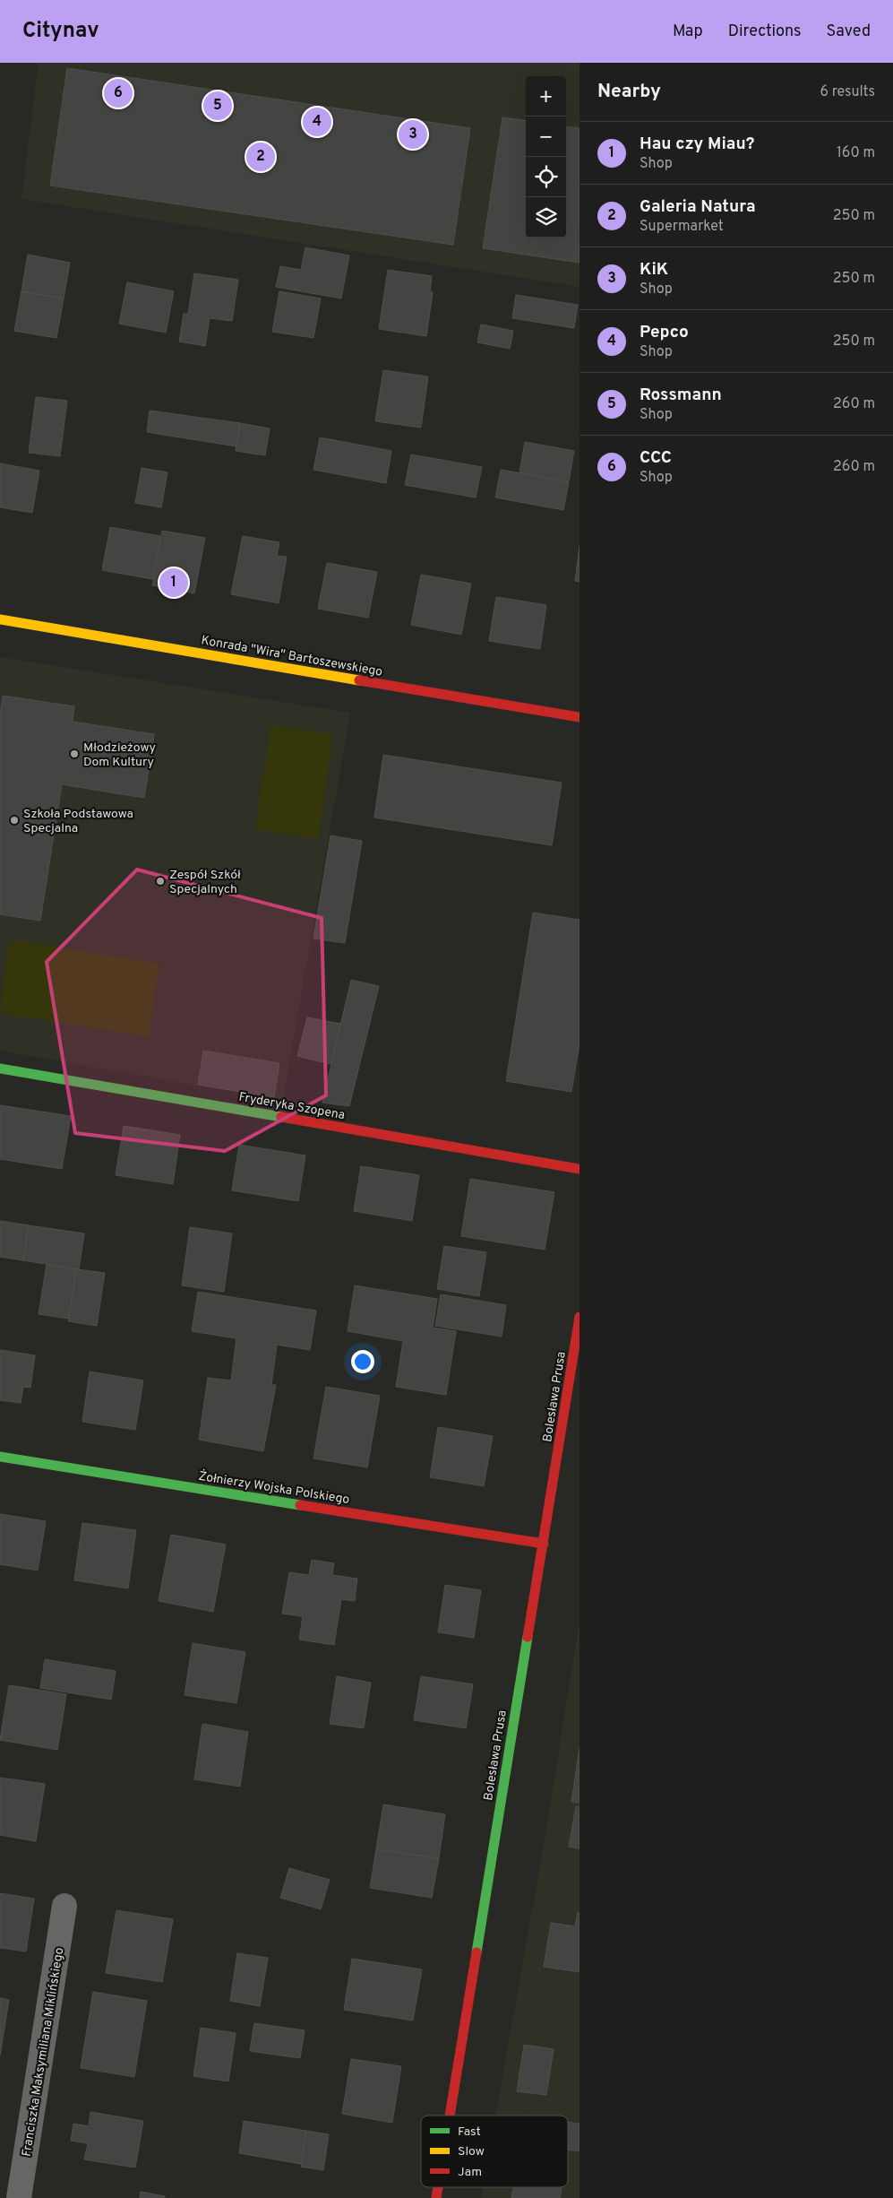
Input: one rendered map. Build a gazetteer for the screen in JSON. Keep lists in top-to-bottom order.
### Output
{
  "streets": {
    "street": [
      "Konrada \"Wira\" Bartoszewskiego",
      "Fryderyka Szopena",
      "Bolesława Prusa",
      "Żołnierzy Wojska Polskiego",
      "Franciszka Maksymiliana Miklińskiego"
    ]
  },
  "crossings": [
    ["Bolesława Prusa", "Żołnierzy Wojska Polskiego"]
  ],
  "places": ["Młodzieżowy Dom Kultury", "Szkoła Podstawowa Specjalna", "Zespół Szkół Specjalnych"],
  "legend": ["Fast", "Slow", "Jam"],
  "page": {
    "header": "Citynav",
    "nav": ["Map", "Directions", "Saved"],
    "heading": ["Nearby", "6 results"],
    "map_buttons": ["+", "−"],
    "pins": [
      "6",
      "5",
      "4",
      "3",
      "2",
      "1"
    ],
    "list": [
      {
        "mark": "1",
        "name": "Hau czy Miau?",
        "note": "Shop",
        "value": "160 m"
      },
      {
        "mark": "2",
        "name": "Galeria Natura",
        "note": "Supermarket",
        "value": "250 m"
      },
      {
        "mark": "3",
        "name": "KiK",
        "note": "Shop",
        "value": "250 m"
      },
      {
        "mark": "4",
        "name": "Pepco",
        "note": "Shop",
        "value": "250 m"
      },
      {
        "mark": "5",
        "name": "Rossmann",
        "note": "Shop",
        "value": "260 m"
      },
      {
        "mark": "6",
        "name": "CCC",
        "note": "Shop",
        "value": "260 m"
      }
    ]
  }
}
